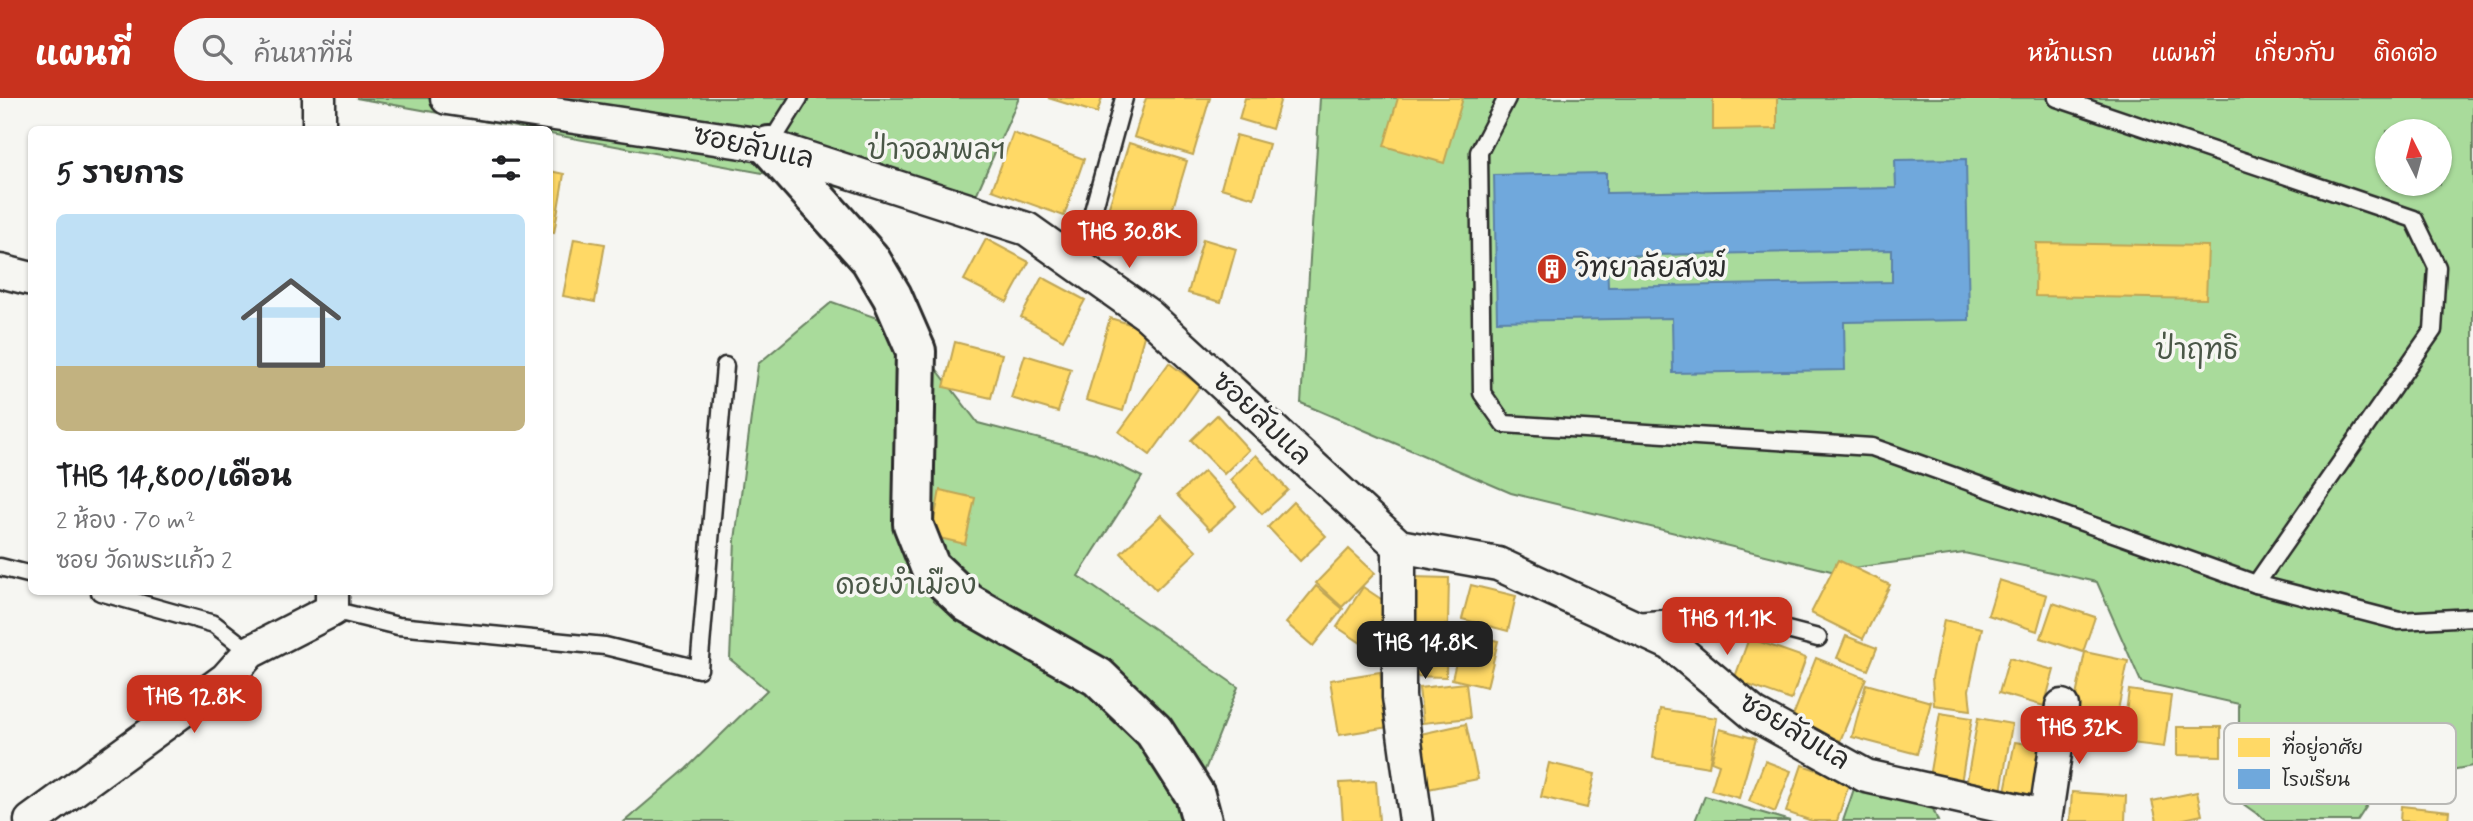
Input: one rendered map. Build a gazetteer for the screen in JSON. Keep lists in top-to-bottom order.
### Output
{
  "streets": {
    "street": ["ซอยลับแล"]
  },
  "parks": ["ป่าจอมพลฯ", "ป่าฤทธิ", "ดอยงำเมือง"],
  "places": {
    "building": ["วิทยาลัยสงฆ์"]
  },
  "legend": ["ที่อยู่อาศัย", "โรงเรียน"],
  "north": "top",
  "page": {
    "header": "แผนที่",
    "search": "ค้นหาที่นี่",
    "nav": [
      "หน้าแรก",
      "แผนที่",
      "เกี่ยวกับ",
      "ติดต่อ"
    ],
    "heading": "5 รายการ",
    "price": [
      "THB 30.8K",
      "THB 11.1K",
      "THB 14.8K",
      "THB 12.8K",
      "THB 32K"
    ],
    "list": [
      {
        "name": "THB 14,800/เดือน",
        "note": "2 ห้อง · 70 m² · ซอย วัดพระแก้ว 2"
      }
    ]
  }
}
